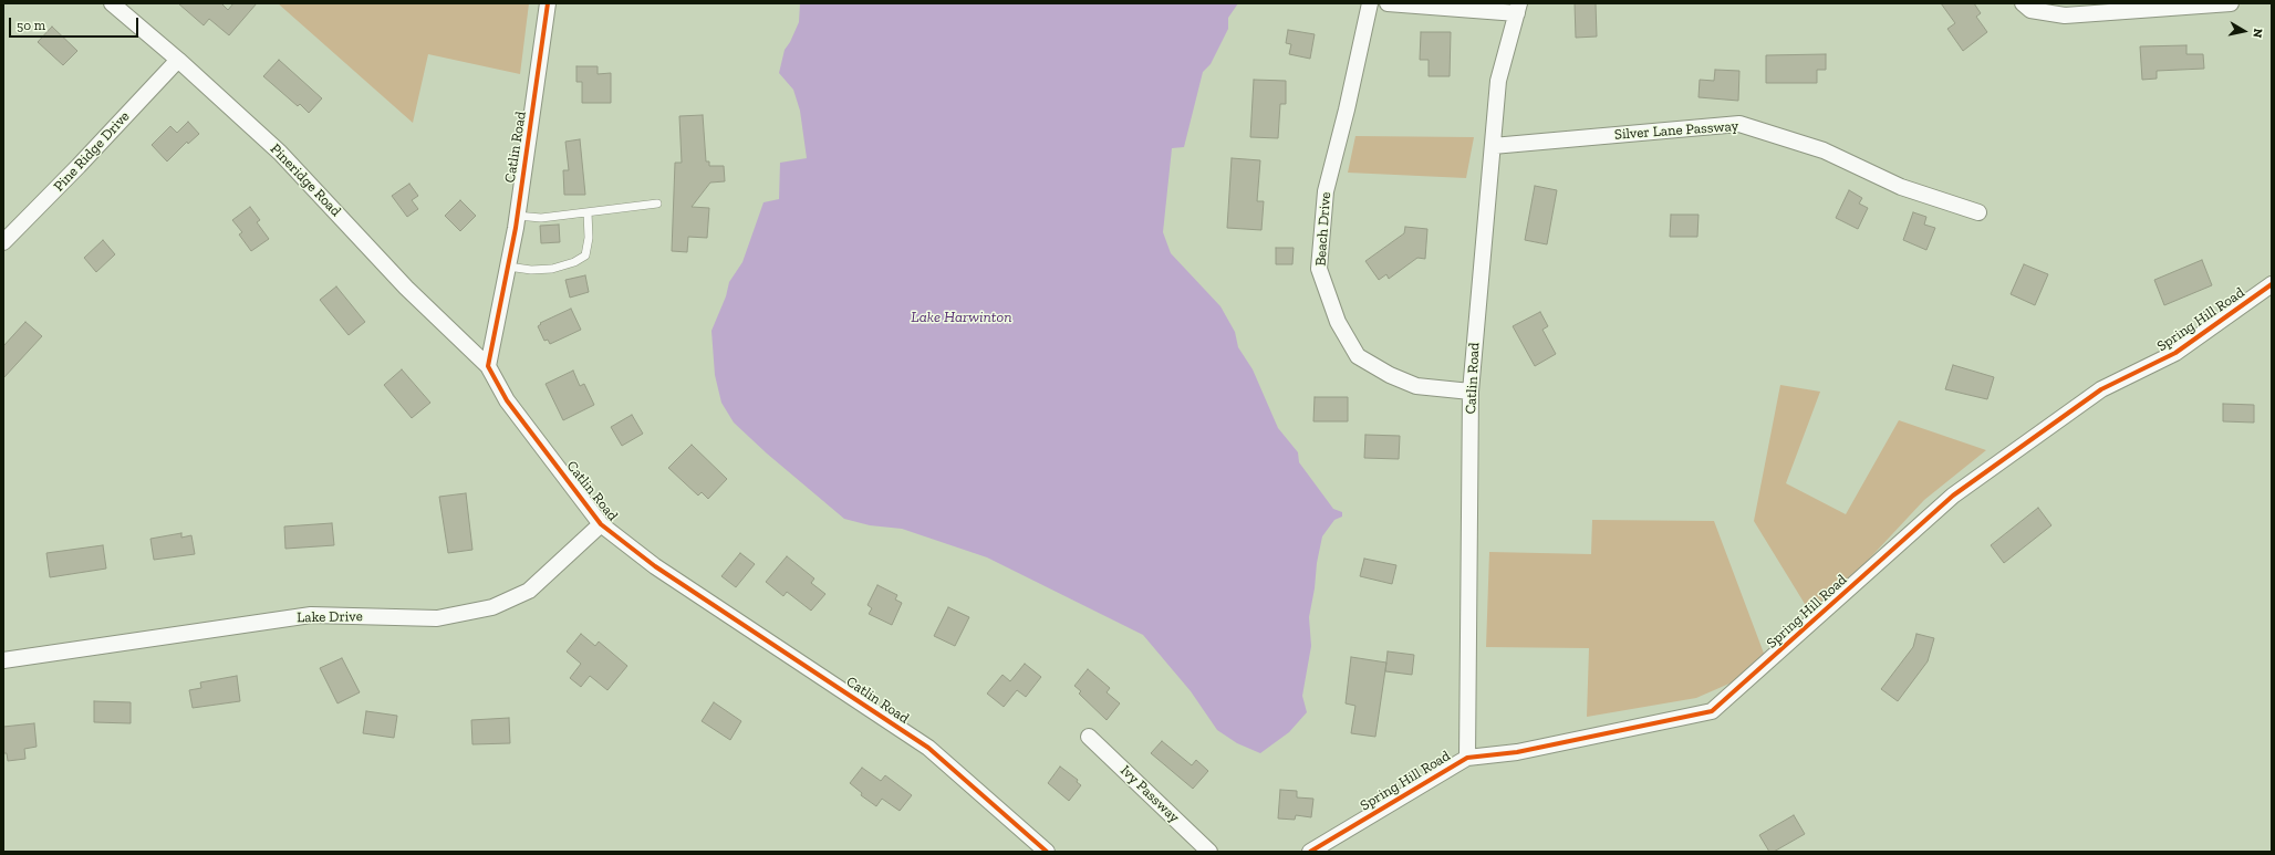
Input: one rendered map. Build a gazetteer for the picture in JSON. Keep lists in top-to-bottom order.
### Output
{
  "streets": {
    "street": [
      "Silver Lane Passway",
      "Catlin Road",
      "Pine Ridge Drive",
      "Pineridge Road",
      "Beach Drive",
      "Spring Hill Road",
      "Lake Drive",
      "Ivy Passway"
    ]
  },
  "crossings": [
    ["Silver Lane Passway", "Catlin Road"],
    ["Catlin Road", "Pineridge Road"],
    ["Catlin Road", "Beach Drive"],
    ["Catlin Road", "Spring Hill Road"],
    ["Catlin Road", "Lake Drive"],
    ["Pine Ridge Drive", "Pineridge Road"]
  ],
  "water": ["Lake Harwinton"],
  "scale_bar": "50 m",
  "north": "right"
}
